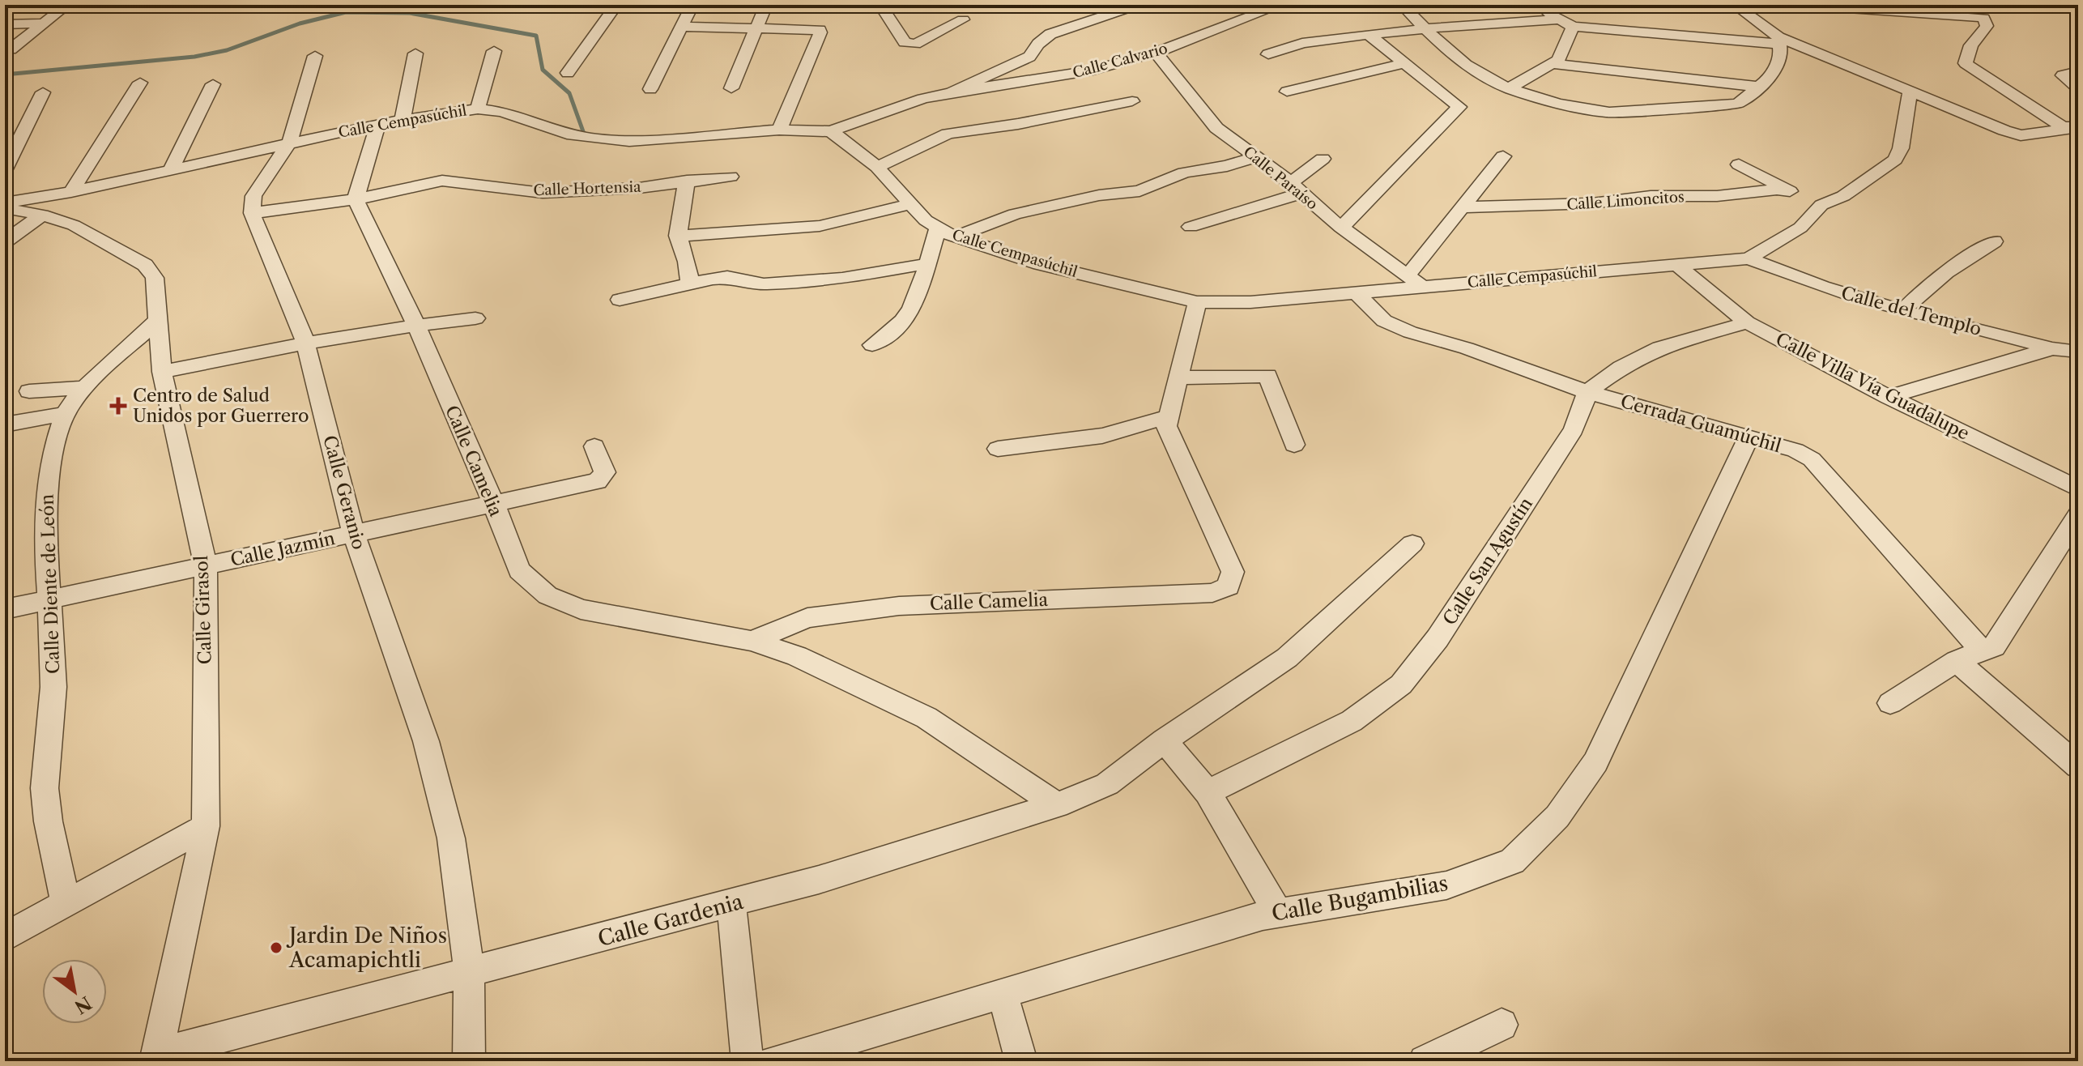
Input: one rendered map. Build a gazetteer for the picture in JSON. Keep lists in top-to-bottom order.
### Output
{
  "streets": {
    "street": [
      "Calle Calvario",
      "Calle Cempasúchil",
      "Calle Paraíso",
      "Calle Hortensia",
      "Calle Limoncitos",
      "Calle del Templo",
      "Calle Villa Vía Guadalupe",
      "Cerrada Guamúchil",
      "Calle Camelia",
      "Calle Geranio",
      "Calle Jazmín",
      "Calle San Agustín",
      "Calle Diente de León",
      "Calle Girasol",
      "Calle Bugambilias",
      "Calle Gardenia"
    ]
  },
  "crossings": [
    ["Calle Calvario", "Calle Paraíso"],
    ["Calle Cempasúchil", "Calle Paraíso"],
    ["Calle Cempasúchil", "Calle del Templo"],
    ["Calle Cempasúchil", "Calle Villa Vía Guadalupe"],
    ["Calle Cempasúchil", "Cerrada Guamúchil"],
    ["Calle Hortensia", "Calle Camelia"],
    ["Calle Hortensia", "Calle Geranio"],
    ["Cerrada Guamúchil", "Calle San Agustín"],
    ["Cerrada Guamúchil", "Calle Bugambilias"],
    ["Calle Camelia", "Calle Jazmín"],
    ["Calle Camelia", "Calle Gardenia"],
    ["Calle Geranio", "Calle Jazmín"],
    ["Calle Geranio", "Calle Gardenia"],
    ["Calle Jazmín", "Calle Diente de León"],
    ["Calle Jazmín", "Calle Girasol"],
    ["Calle Diente de León", "Calle Girasol"],
    ["Calle Girasol", "Calle Gardenia"]
  ],
  "places": {
    "health": ["Centro de Salud Unidos por Guerrero"],
    "other": ["Jardin De Niños Acamapichtli"]
  },
  "north": "bottom right"
}
